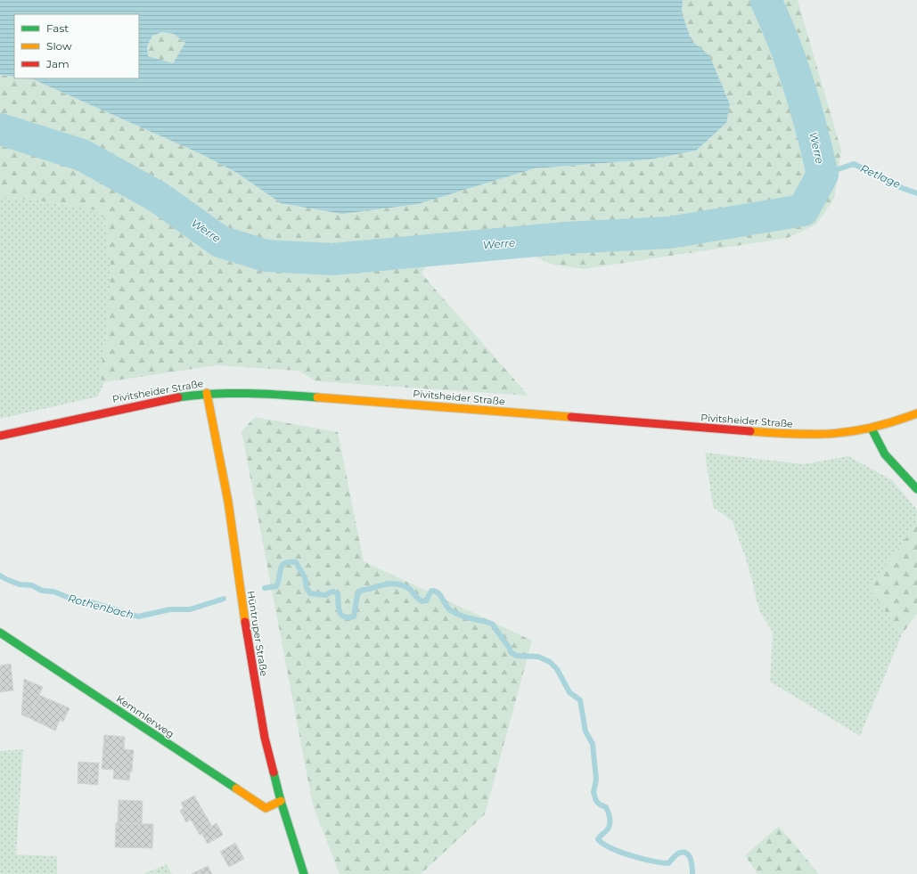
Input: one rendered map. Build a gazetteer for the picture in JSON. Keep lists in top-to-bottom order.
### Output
{
  "streets": {
    "main road": ["Pivitsheider Straße", "Hüntruper Straße", "Kemmlerweg"]
  },
  "crossings": [
    ["Pivitsheider Straße", "Hüntruper Straße"],
    ["Hüntruper Straße", "Kemmlerweg"]
  ],
  "water": ["Werre", "Retlage", "Rothenbach"],
  "legend": ["Fast", "Slow", "Jam"]
}
